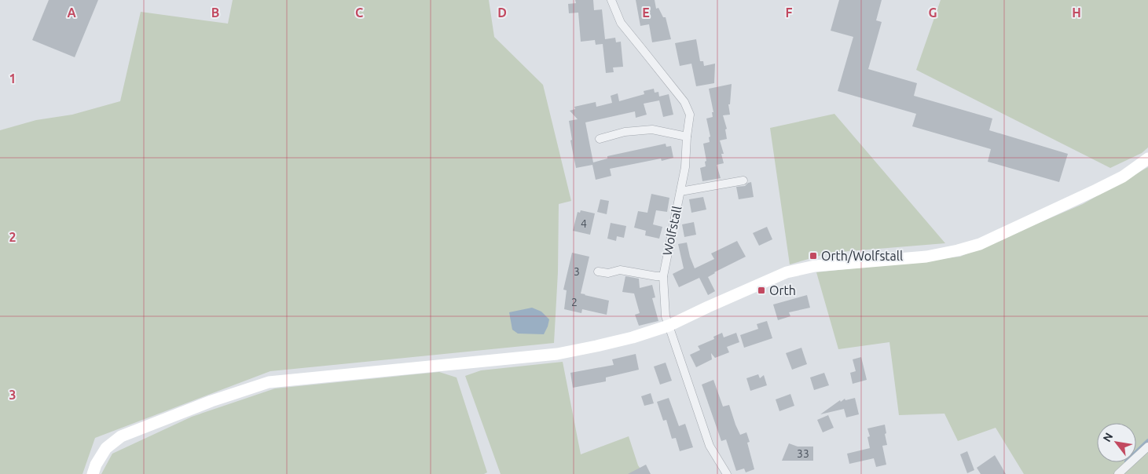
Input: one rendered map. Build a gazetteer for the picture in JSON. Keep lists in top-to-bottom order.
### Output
{
  "streets": {
    "street": ["Wolfstall"]
  },
  "places": {
    "transit": ["Orth/Wolfstall", "Orth"]
  },
  "house_numbers": [
    "4",
    "3",
    "2",
    "33"
  ],
  "north": "top left",
  "grid": {
    "columns": [
      "A",
      "B",
      "C",
      "D",
      "E",
      "F",
      "G",
      "H"
    ],
    "rows": ["1", "2", "3"]
  }
}
